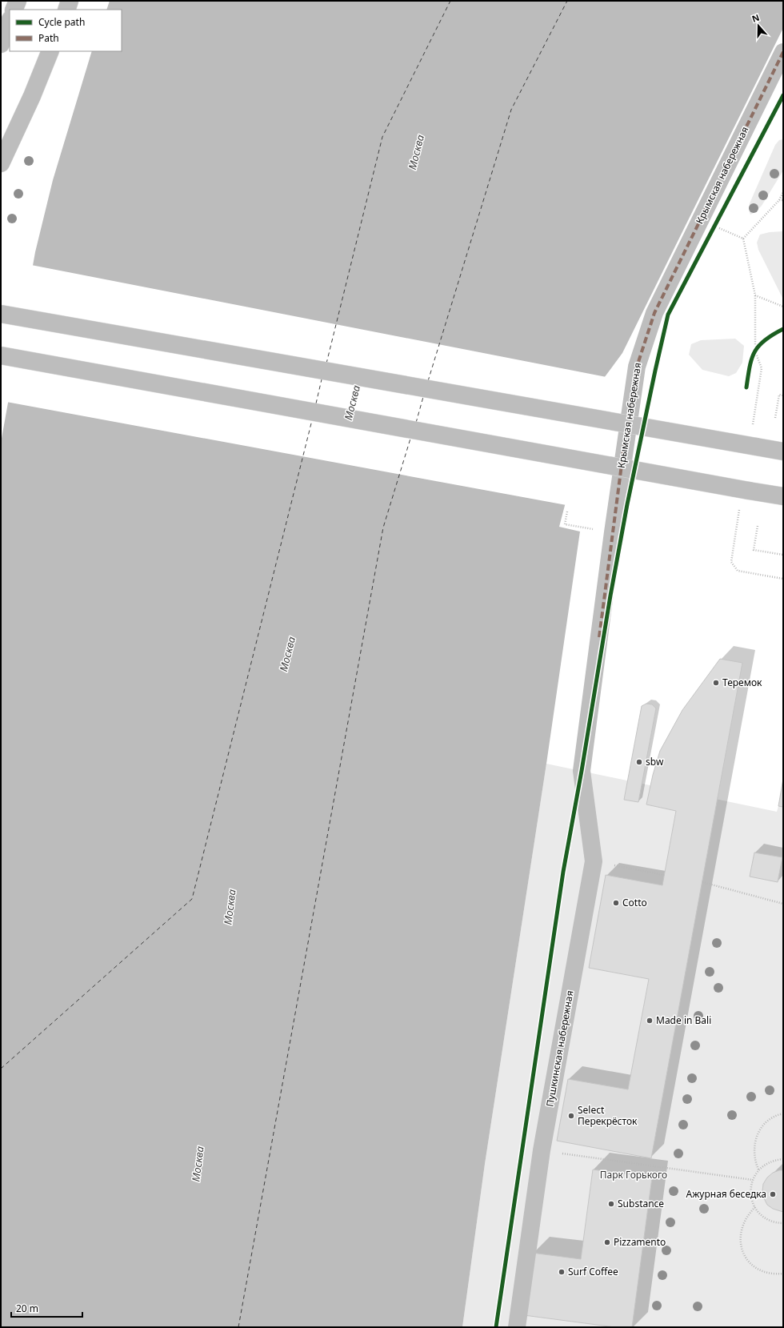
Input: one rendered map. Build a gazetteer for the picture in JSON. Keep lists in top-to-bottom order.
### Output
{
  "streets": {
    "street": ["Крымская набережная", "Пушкинская набережная"]
  },
  "crossings": [
    ["Крымская набережная", "Пушкинская набережная"]
  ],
  "water": ["Москва"],
  "parks": ["Парк Горького"],
  "places": [
    "Теремок",
    "sbw",
    "Cotto",
    "Made in Bali",
    "Select Перекрёсток",
    "Ажурная беседка",
    "Substance",
    "Pizzamento",
    "Surf Coffee"
  ],
  "legend": ["Cycle path", "Path"],
  "scale_bar": "20 m",
  "north": "top"
}
